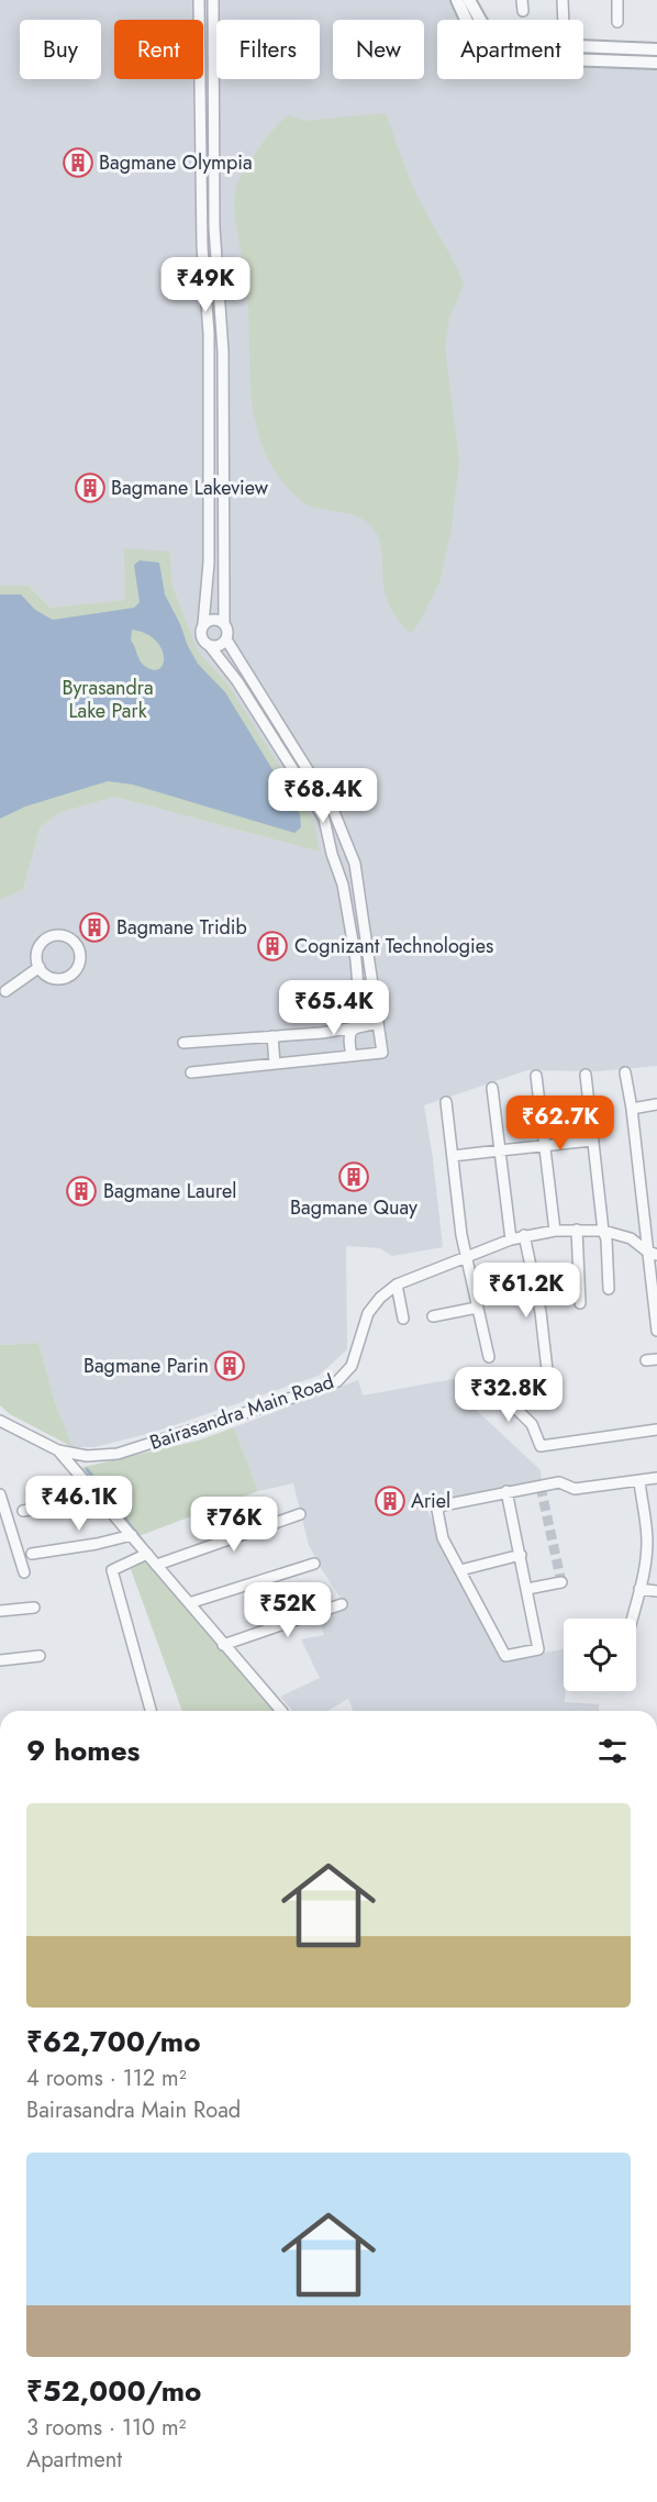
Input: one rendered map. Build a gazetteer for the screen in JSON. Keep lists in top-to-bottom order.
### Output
{
  "streets": {
    "street": ["Bairasandra Main Road"]
  },
  "parks": ["Byrasandra Lake Park"],
  "places": {
    "building": [
      "Bagmane Olympia",
      "Bagmane Lakeview",
      "Bagmane Tridib",
      "Cognizant Technologies",
      "Bagmane Quay",
      "Bagmane Laurel",
      "Bagmane Parin",
      "Ariel"
    ]
  },
  "page": {
    "chip": [
      "Buy",
      "Rent",
      "Filters",
      "New",
      "Apartment"
    ],
    "price": [
      "₹49K",
      "₹68.4K",
      "₹65.4K",
      "₹62.7K",
      "₹61.2K",
      "₹32.8K",
      "₹46.1K",
      "₹76K",
      "₹52K"
    ],
    "heading": "9 homes",
    "list": [
      {
        "name": "₹62,700/mo",
        "note": "4 rooms · 112 m² · Bairasandra Main Road"
      },
      {
        "name": "₹52,000/mo",
        "note": "3 rooms · 110 m² · Apartment"
      }
    ]
  }
}
